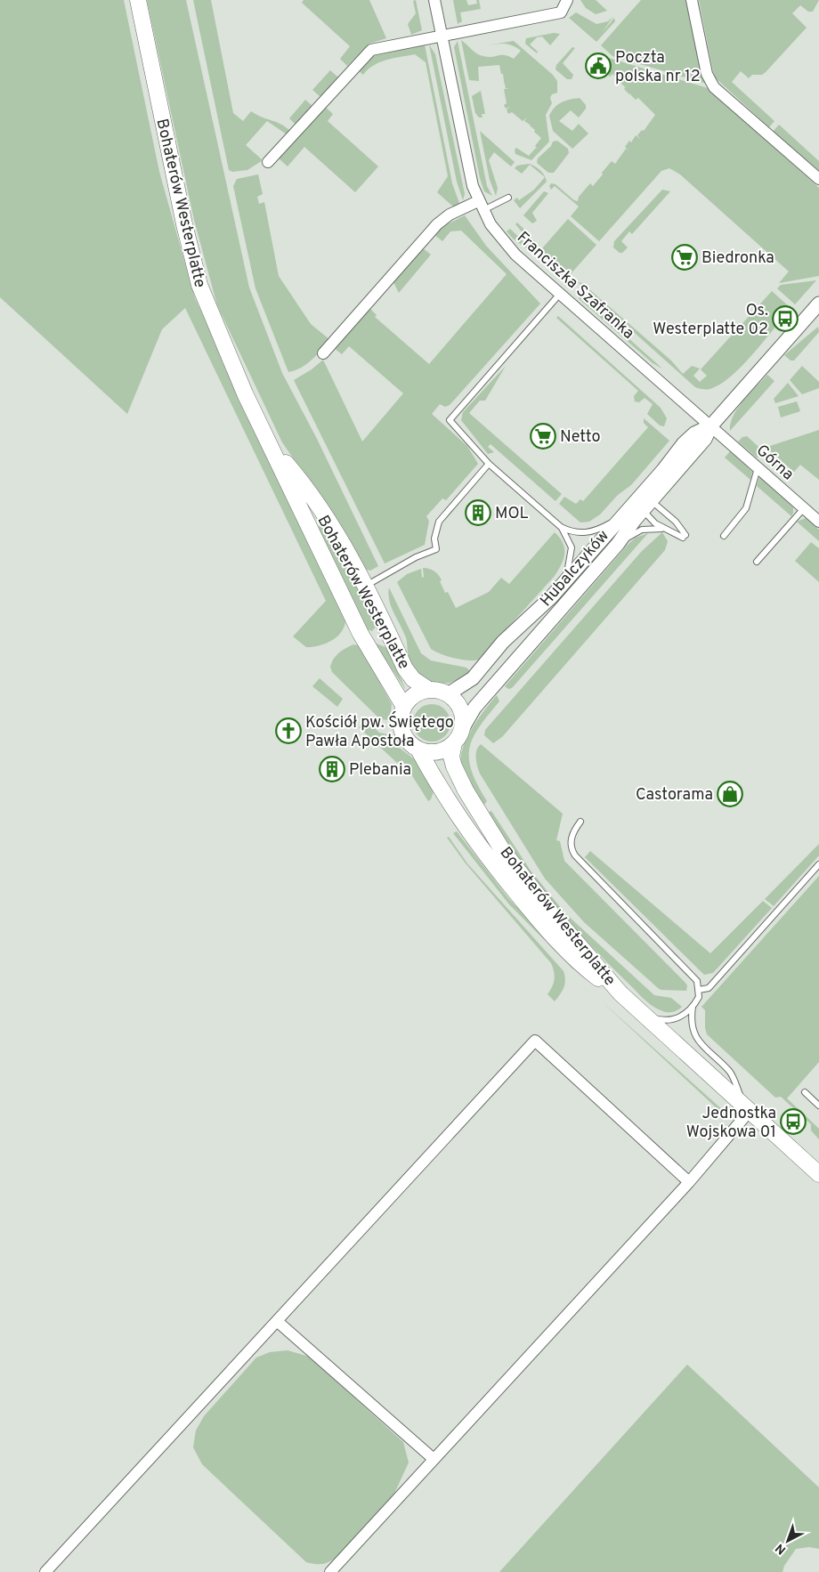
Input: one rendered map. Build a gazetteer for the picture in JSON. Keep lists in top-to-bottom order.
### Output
{
  "streets": {
    "main road": ["Bohaterów Westerplatte"],
    "street": ["Franciszka Szafranka", "Górna", "Hubalczyków"]
  },
  "crossings": [
    ["Bohaterów Westerplatte", "Hubalczyków"],
    ["Franciszka Szafranka", "Górna"],
    ["Franciszka Szafranka", "Hubalczyków"],
    ["Górna", "Hubalczyków"]
  ],
  "places": {
    "public building": ["Poczta polska nr 12"],
    "supermarket": ["Biedronka", "Netto"],
    "bus stop": ["Os. Westerplatte 02", "Jednostka Wojskowa 01"],
    "building": ["MOL", "Plebania"],
    "church": ["Kościół pw. Świętego Pawła Apostoła"],
    "shop": ["Castorama"]
  },
  "north": "bottom left"
}
